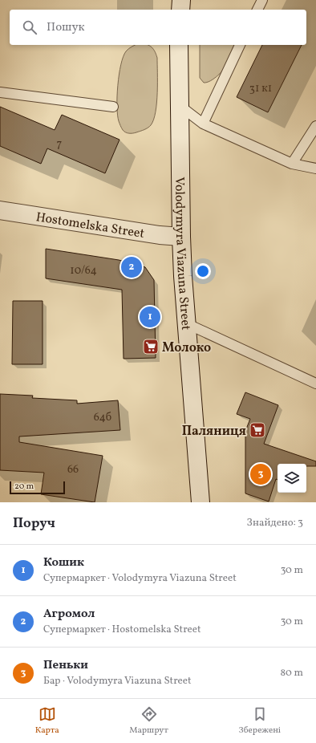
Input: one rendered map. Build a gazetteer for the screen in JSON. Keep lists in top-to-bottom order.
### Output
{
  "streets": {
    "main road": ["Hostomelska Street", "Volodymyra Viazuna Street"]
  },
  "crossings": [
    ["Hostomelska Street", "Volodymyra Viazuna Street"]
  ],
  "places": {
    "supermarket": ["Молоко", "Паляниця"]
  },
  "house_numbers": [
    "31 к1",
    "7",
    "10/64",
    "64б",
    "66"
  ],
  "scale_bar": "20 m",
  "page": {
    "search": "Пошук",
    "pins": ["2", "1", "3"],
    "scale": "20 m",
    "heading": ["Поруч", "Знайдено: 3"],
    "list": [
      {
        "mark": "1",
        "name": "Кошик",
        "note": "Супермаркет · Volodymyra Viazuna Street",
        "value": "30 m"
      },
      {
        "mark": "2",
        "name": "Агромол",
        "note": "Супермаркет · Hostomelska Street",
        "value": "30 m"
      },
      {
        "mark": "3",
        "name": "Пеньки",
        "note": "Бар · Volodymyra Viazuna Street",
        "value": "80 m"
      }
    ],
    "nav": ["Карта", "Маршрут", "Збережені"]
  }
}
